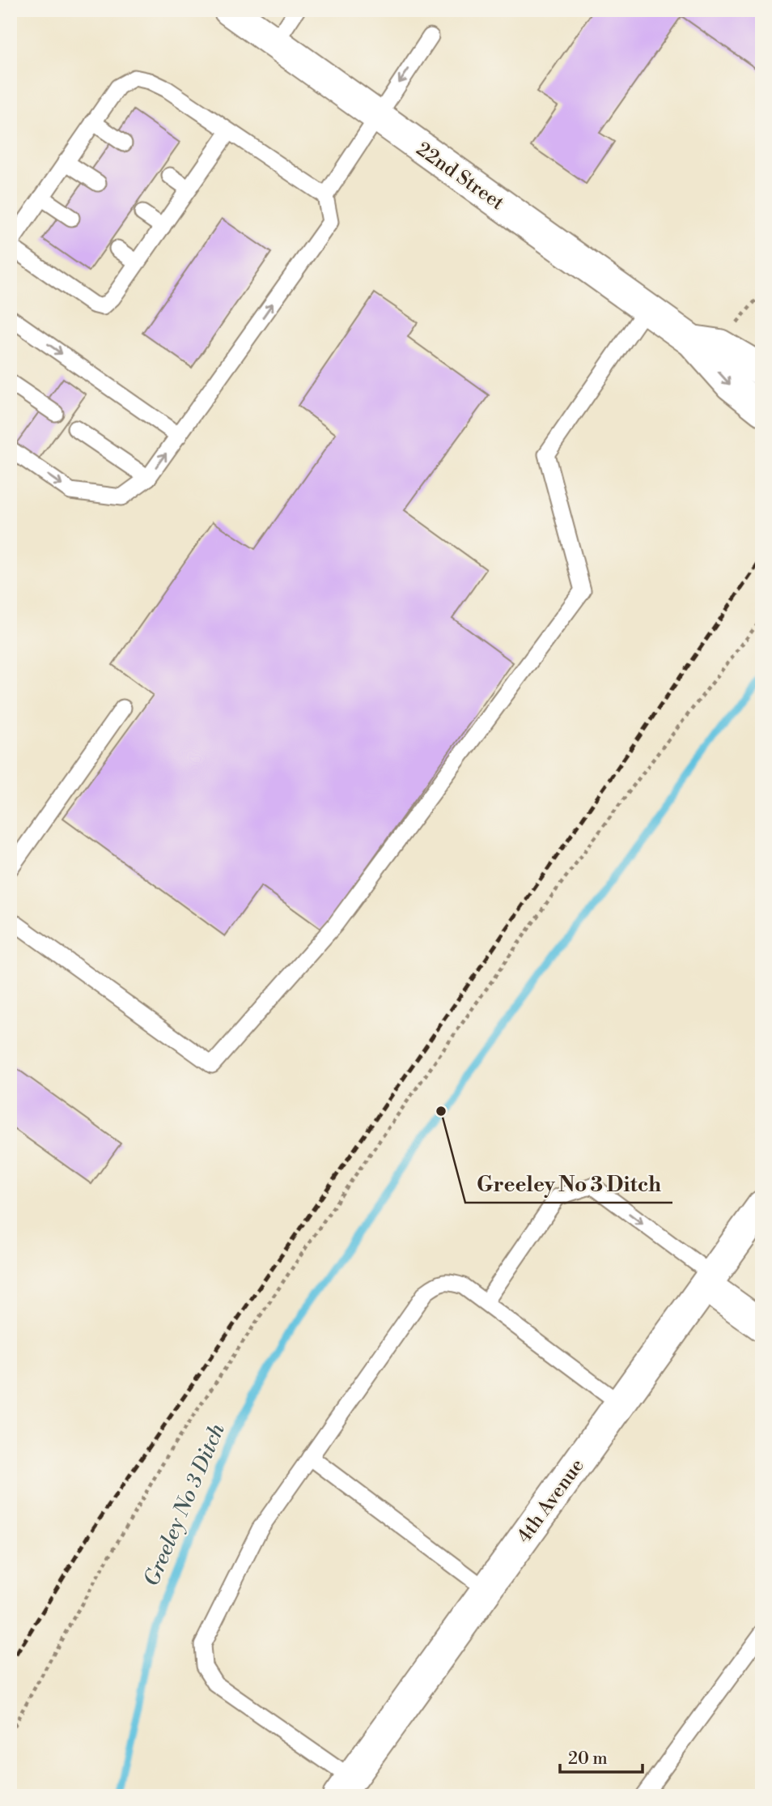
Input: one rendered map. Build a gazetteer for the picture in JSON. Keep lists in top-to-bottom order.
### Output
{
  "streets": {
    "street": ["22nd Street", "4th Avenue"]
  },
  "water": ["Greeley No 3 Ditch"],
  "places": ["Greeley No 3 Ditch"],
  "scale_bar": "20 m"
}
